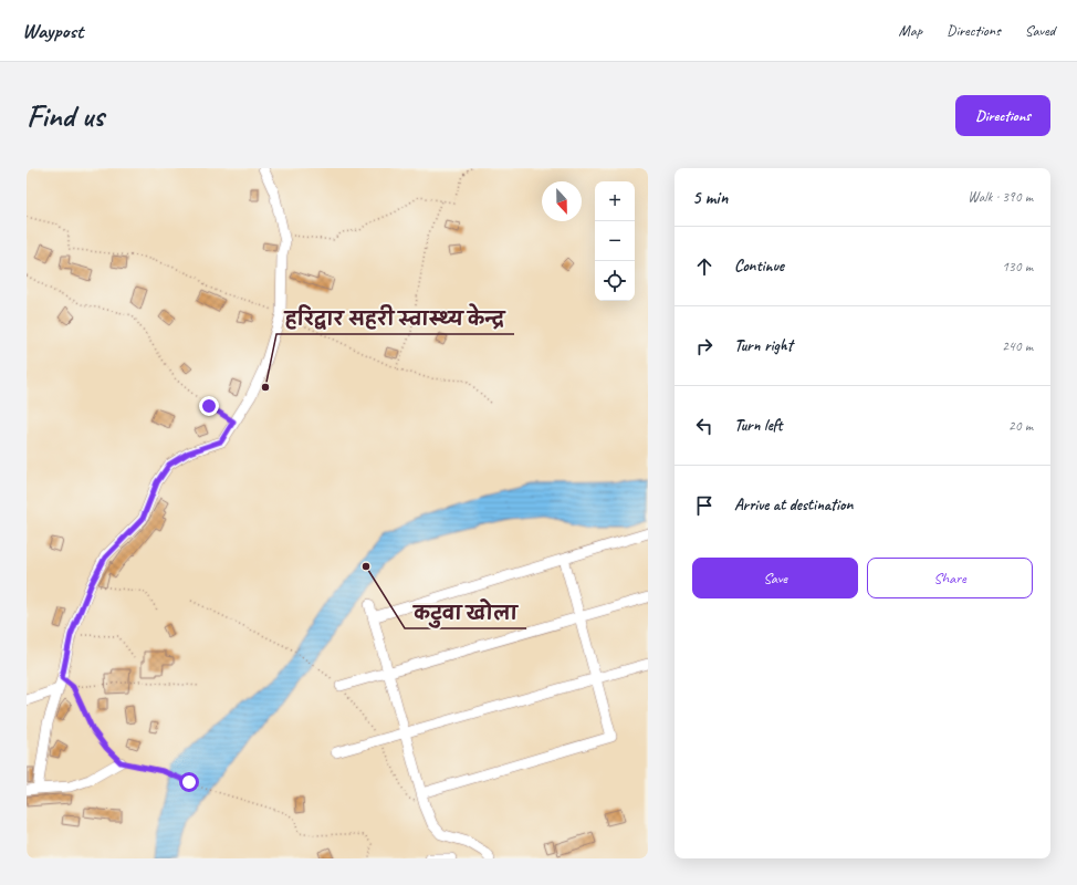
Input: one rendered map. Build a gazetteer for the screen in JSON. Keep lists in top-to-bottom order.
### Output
{
  "places": ["हरिद्वार सहरी स्वास्थ्य केन्द्र", "कटुवा खोला"],
  "north": "bottom",
  "page": {
    "header": "Waypost",
    "nav": ["Map", "Directions", "Saved"],
    "buttons": [
      "Directions",
      ["Save", "Share"]
    ],
    "title": "Find us",
    "heading": ["5 min", "Walk · 390 m"],
    "map_buttons": ["+", "−"],
    "list": [
      ["Continue", "130 m"],
      ["Turn right", "240 m"],
      ["Turn left", "20 m"],
      "Arrive at destination"
    ]
  }
}
